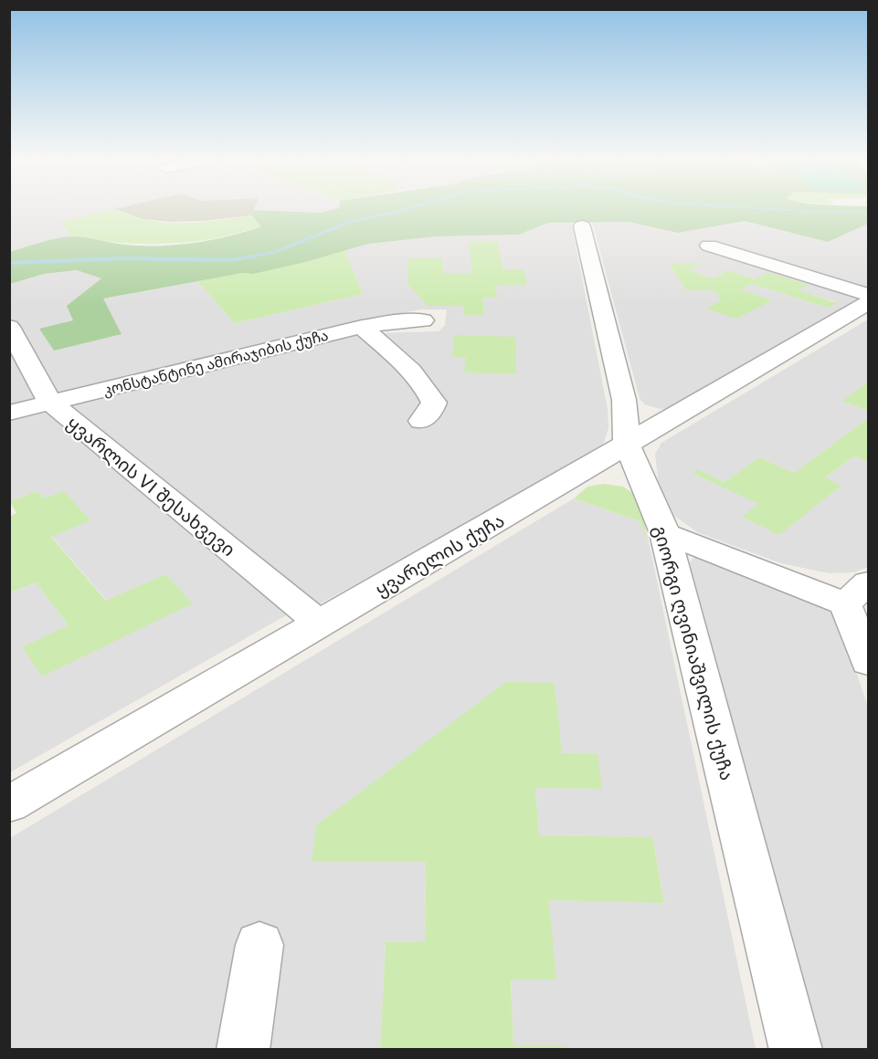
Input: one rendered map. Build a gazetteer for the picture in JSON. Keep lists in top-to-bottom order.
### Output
{
  "streets": {
    "street": [
      "კონსტანტინე ამირაჯიბის ქუჩა",
      "ყვარლის VI შესახვევი",
      "ყვარელის ქუჩა",
      "გიორგი ღვინიაშვილის ქუჩა"
    ]
  },
  "crossings": [
    ["კონსტანტინე ამირაჯიბის ქუჩა", "ყვარლის VI შესახვევი"],
    ["ყვარლის VI შესახვევი", "ყვარელის ქუჩა"],
    ["ყვარელის ქუჩა", "გიორგი ღვინიაშვილის ქუჩა"]
  ]
}
